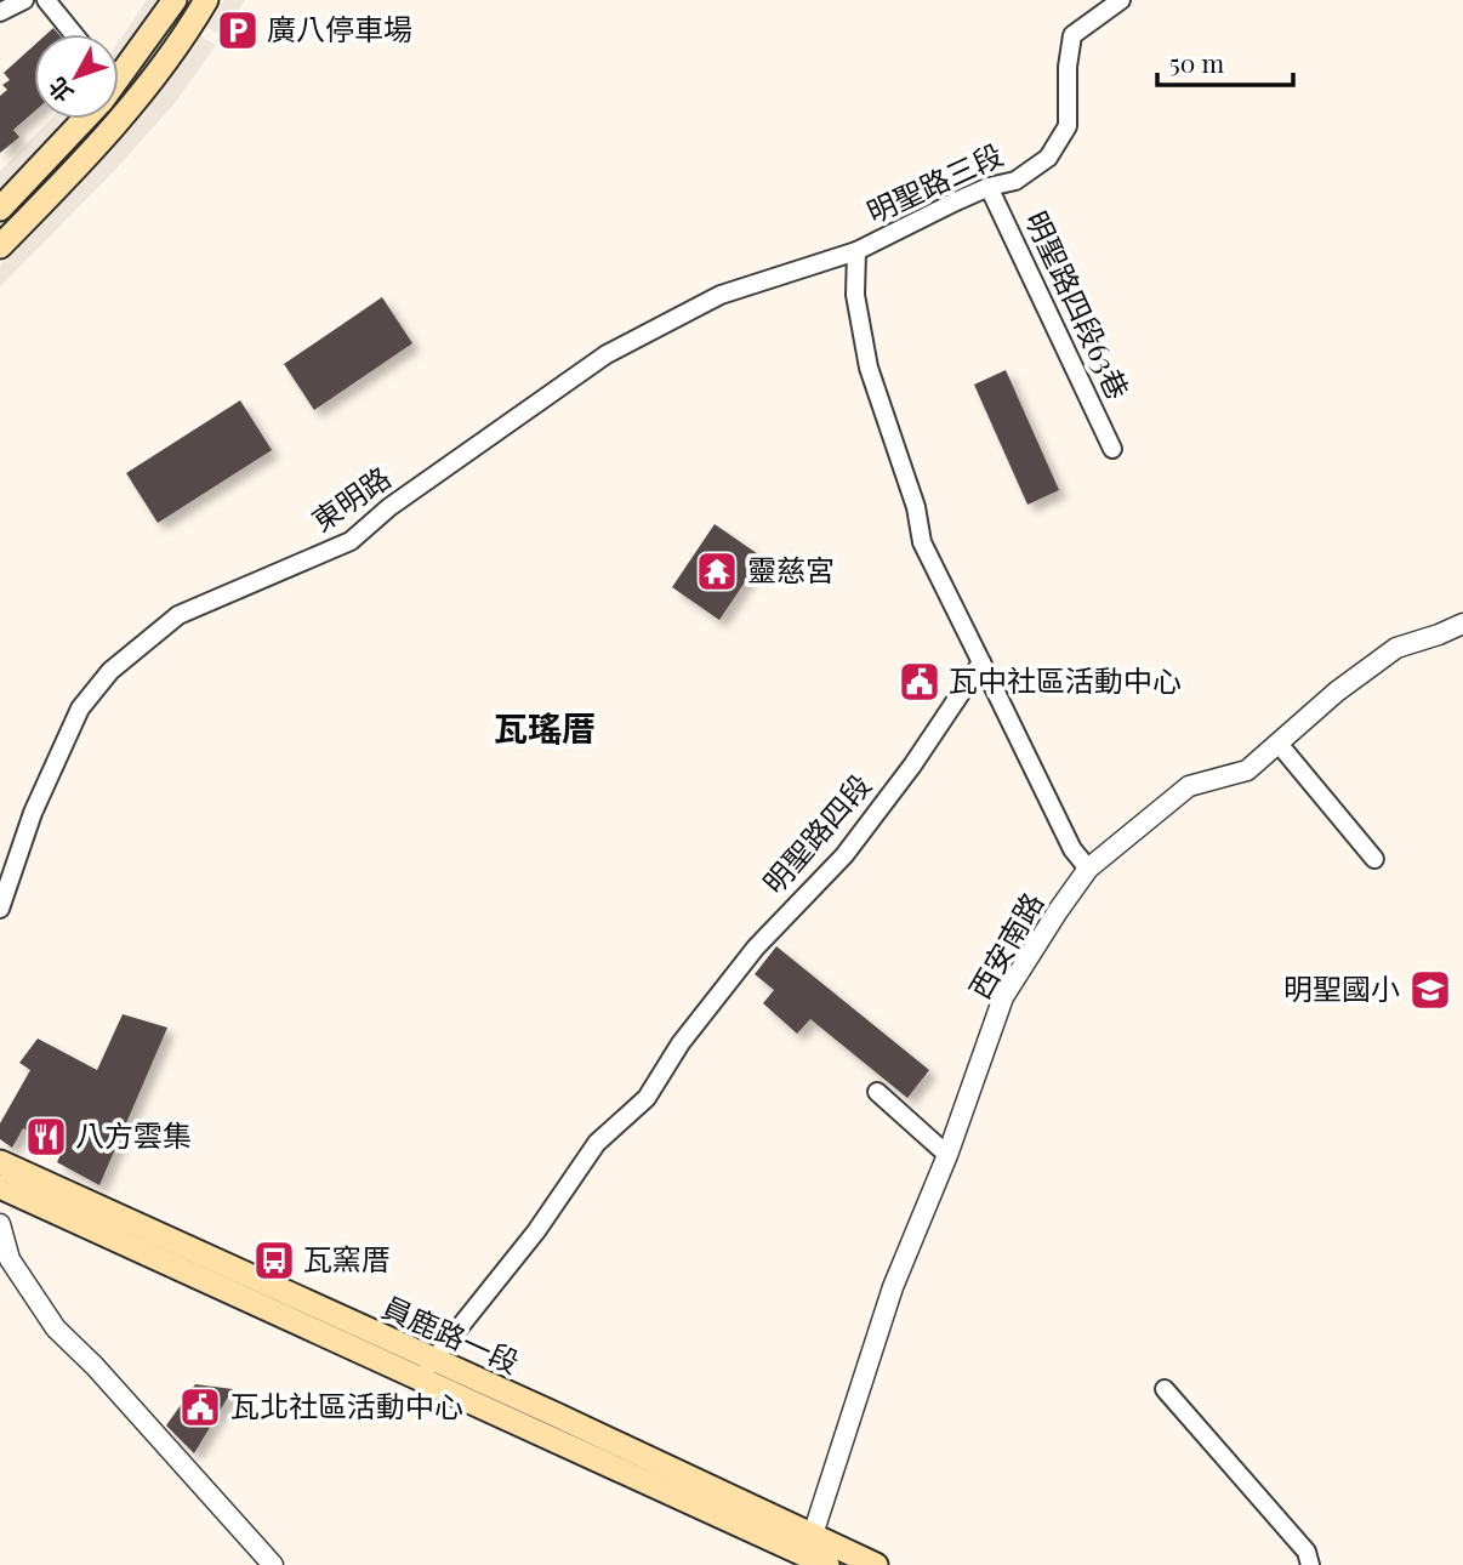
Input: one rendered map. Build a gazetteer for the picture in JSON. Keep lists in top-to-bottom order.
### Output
{
  "streets": {
    "main road": ["員鹿路一段"],
    "street": [
      "明聖路三段",
      "明聖路四段63巷",
      "東明路",
      "明聖路四段",
      "西安南路"
    ]
  },
  "crossings": [
    ["明聖路三段", "明聖路四段63巷"],
    ["明聖路三段", "東明路"],
    ["明聖路四段", "員鹿路一段"],
    ["西安南路", "員鹿路一段"]
  ],
  "districts": ["瓦瑤厝"],
  "places": {
    "parking": ["廣八停車場"],
    "temple": ["靈慈宮"],
    "public building": ["瓦中社區活動中心", "瓦北社區活動中心"],
    "school or university": ["明聖國小"],
    "restaurant": ["八方雲集"],
    "bus stop": ["瓦窯厝"]
  },
  "scale_bar": "50 m",
  "north": "bottom left"
}
